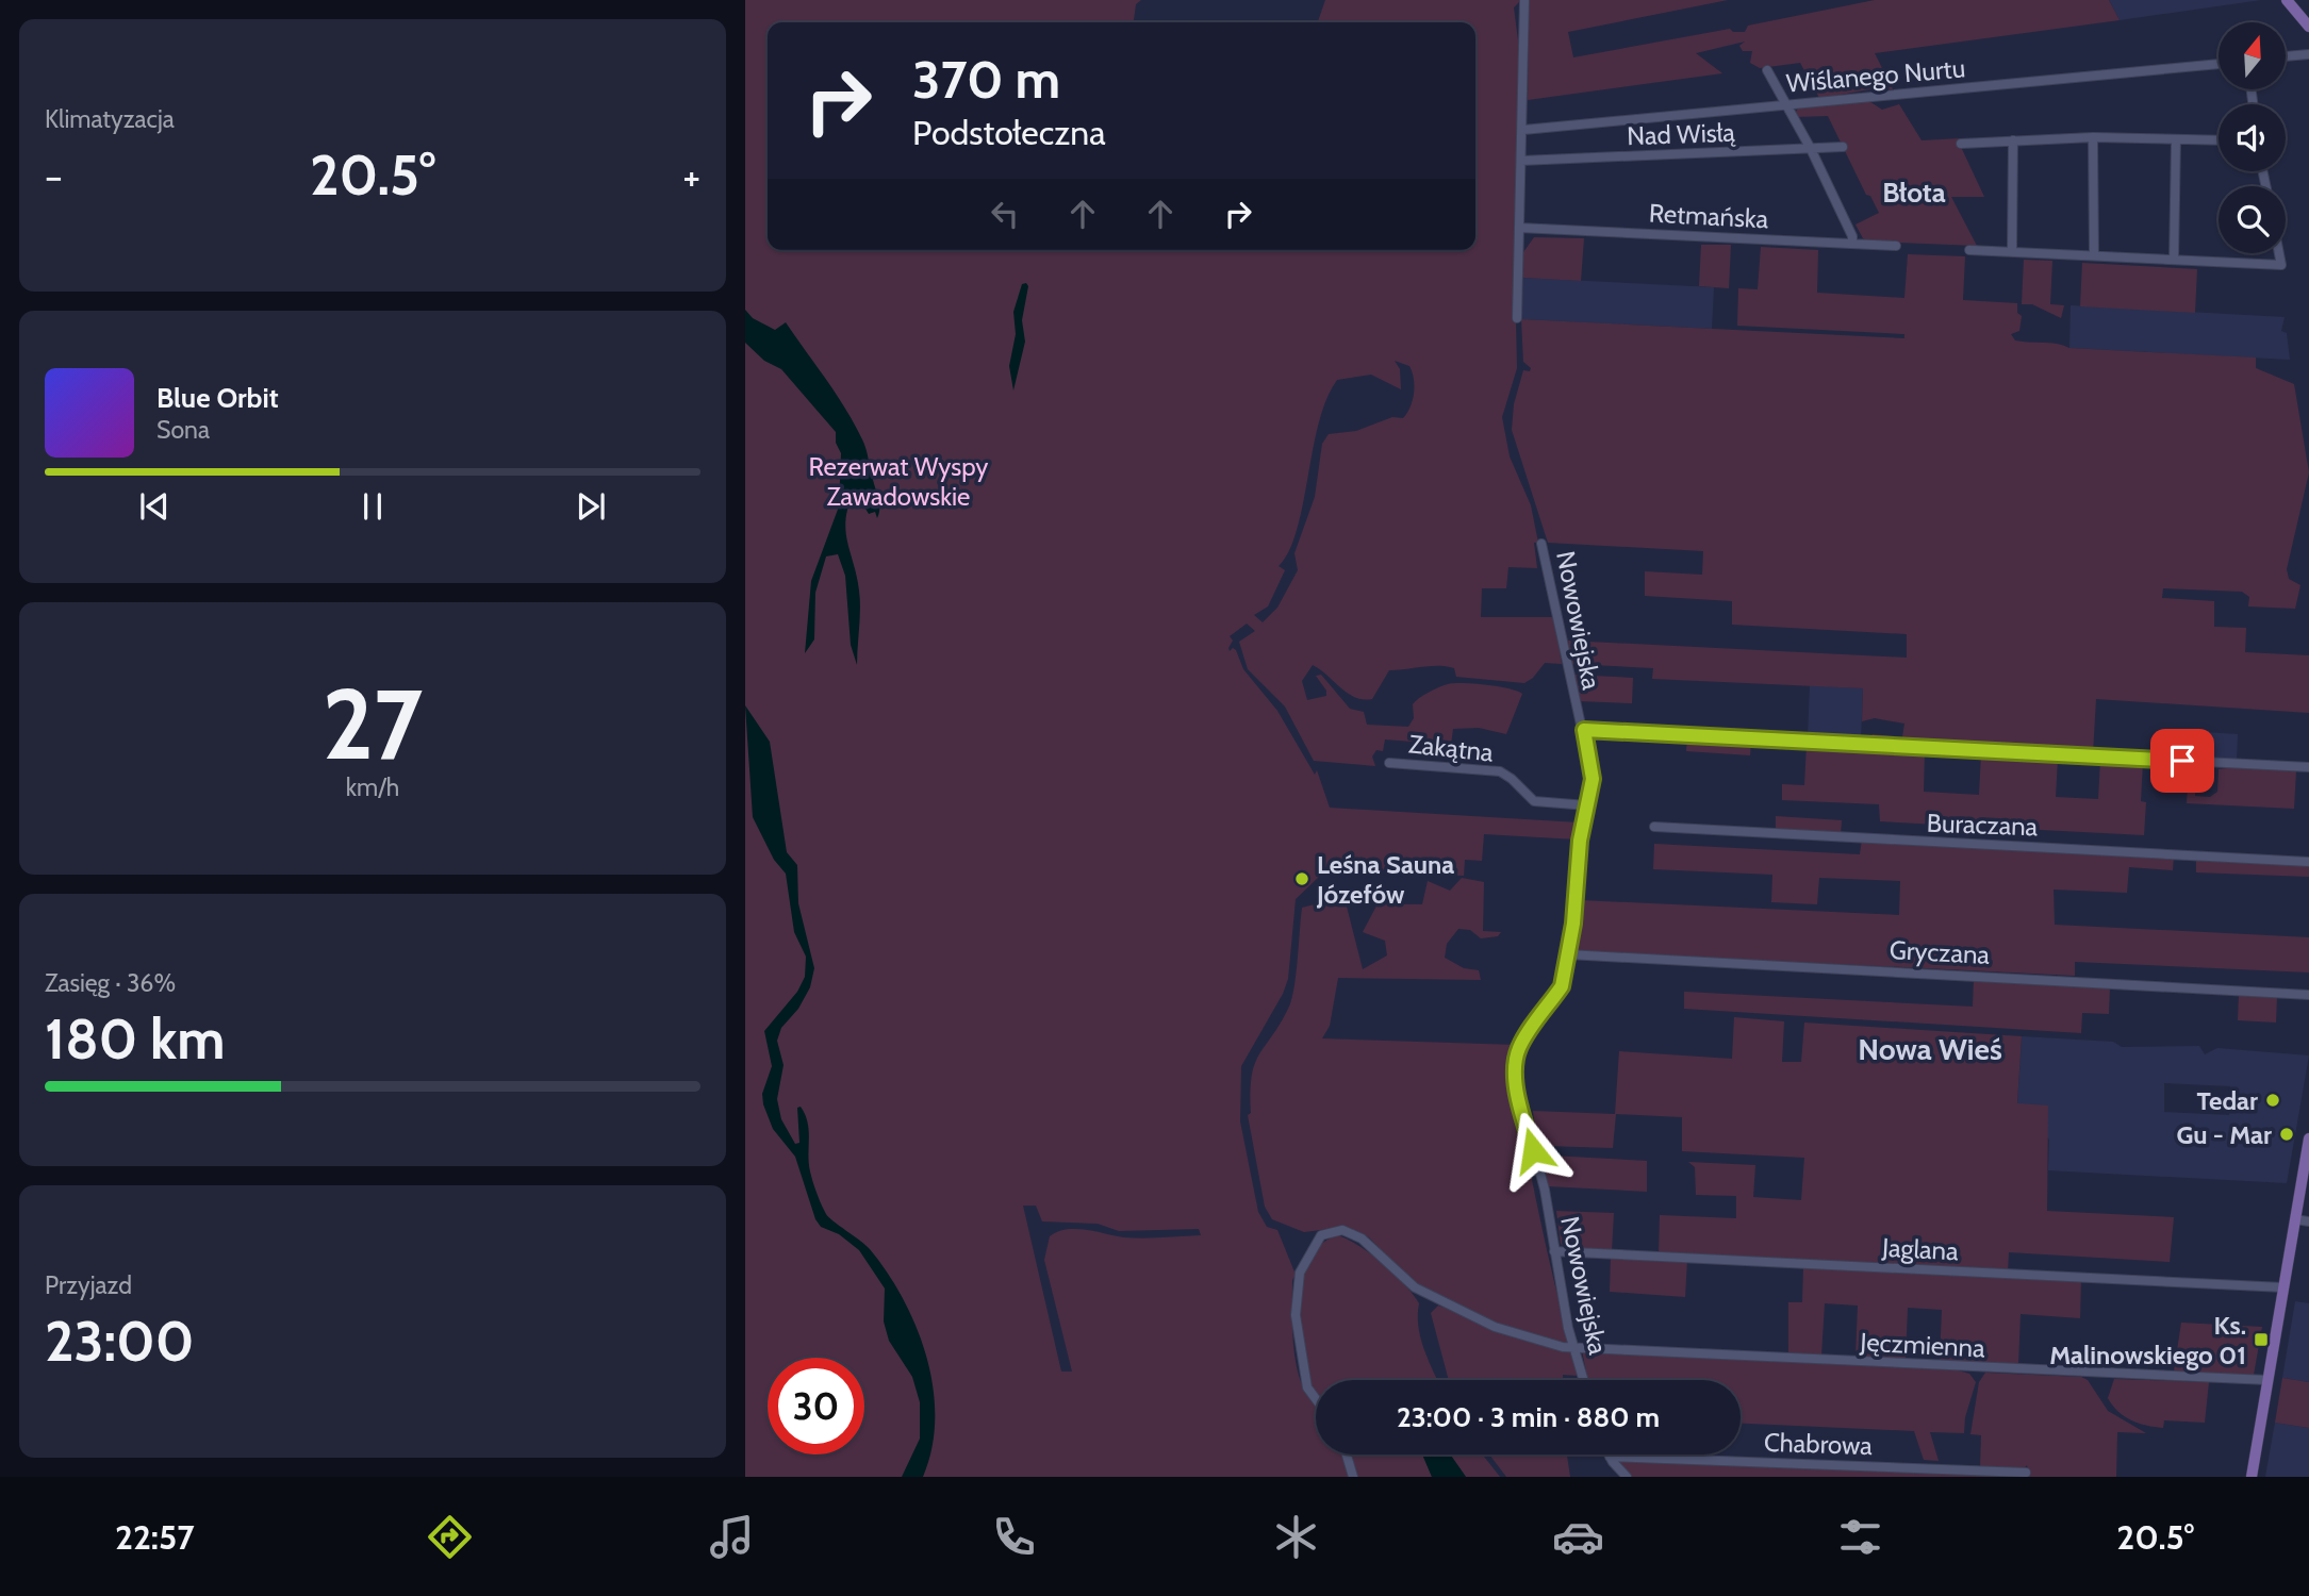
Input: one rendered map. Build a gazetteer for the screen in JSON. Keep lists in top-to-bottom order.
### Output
{
  "streets": {
    "street": [
      "Wiślanego Nurtu",
      "Nad Wisłą",
      "Retmańska",
      "Nowowiejska",
      "Zakątna",
      "Buraczana",
      "Gryczana",
      "Jaglana",
      "Jęczmienna",
      "Chabrowa"
    ]
  },
  "crossings": [
    ["Nowowiejska", "Zakątna"],
    ["Nowowiejska", "Gryczana"],
    ["Nowowiejska", "Jaglana"],
    ["Nowowiejska", "Jęczmienna"]
  ],
  "districts": ["Błota", "Nowa Wieś"],
  "parks": ["Rezerwat Wyspy Zawadowskie"],
  "places": {
    "other": ["Leśna Sauna Józefów", "Tedar", "Gu - Mar"],
    "transit": ["Ks. Malinowskiego 01"]
  },
  "north": "top",
  "page": {
    "tile": [
      "Klimatyzacja",
      ["27", "km/h"],
      ["Zasięg · 36%", "180 km"],
      ["Przyjazd", "23:00"]
    ],
    "turn": ["370 m", "Podstołeczna"],
    "heat": ["−", "20.5°", "+"],
    "song": ["Blue Orbit", "Sona"],
    "limit": "30",
    "trip": "23:00 · 3 min · 880 m",
    "tabs": ["22:57", "20.5°"]
  }
}
